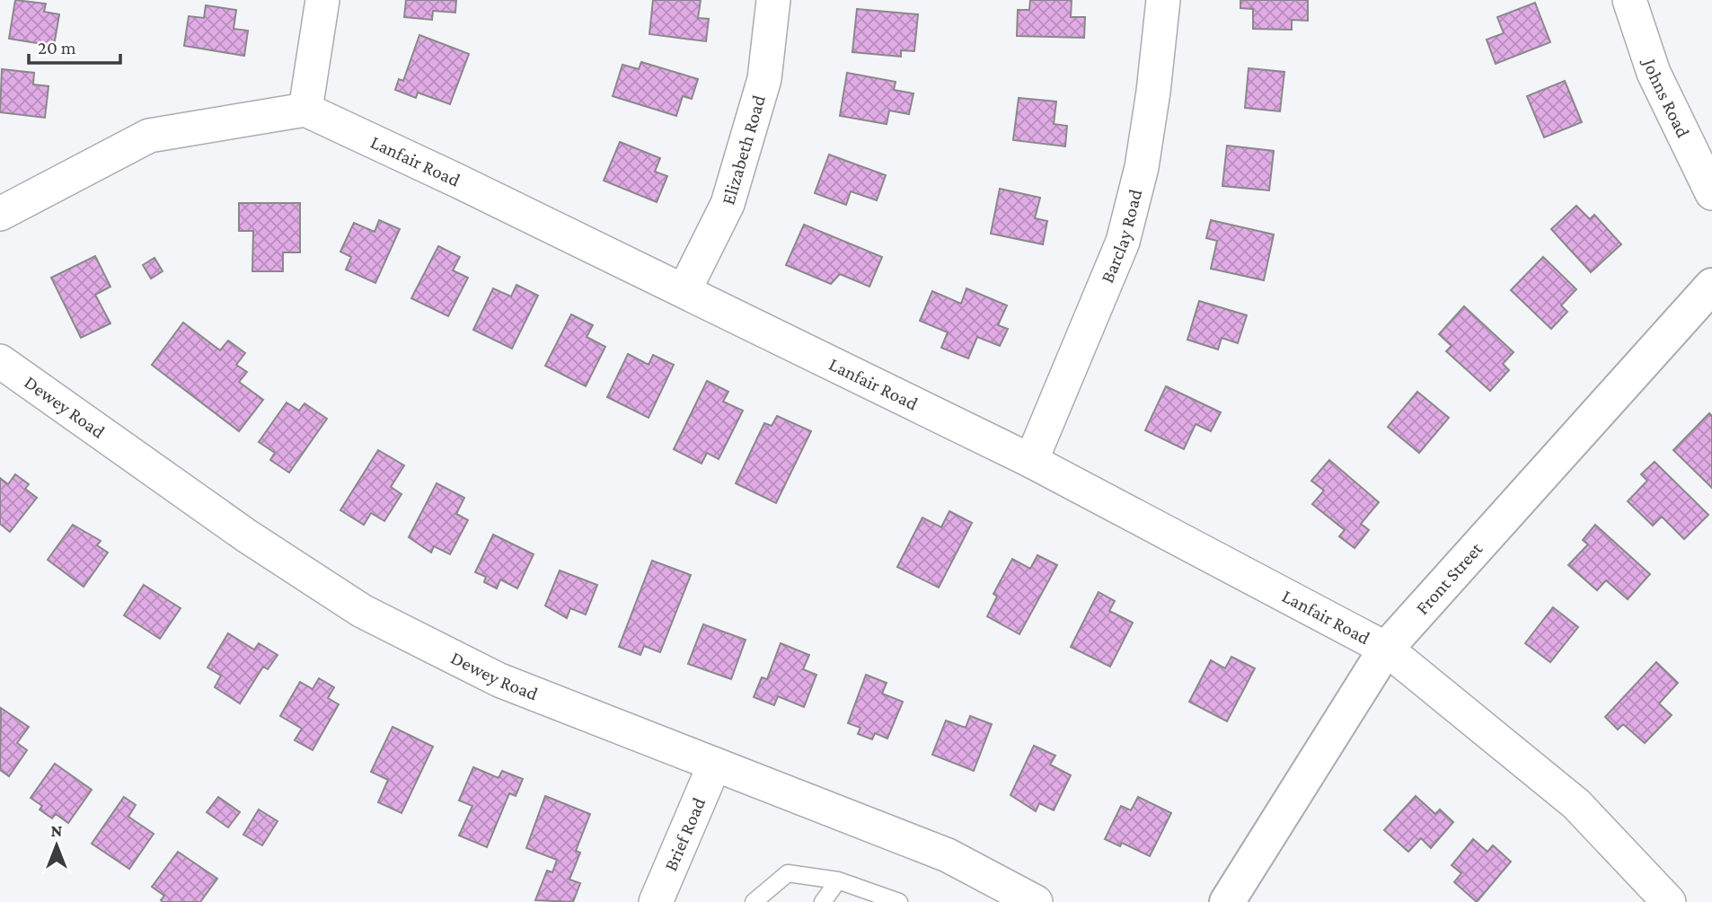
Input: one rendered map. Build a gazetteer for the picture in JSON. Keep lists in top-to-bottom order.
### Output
{
  "streets": {
    "street": [
      "Johns Road",
      "Elizabeth Road",
      "Lanfair Road",
      "Barclay Road",
      "Dewey Road",
      "Front Street",
      "Brief Road"
    ]
  },
  "crossings": [
    ["Elizabeth Road", "Lanfair Road"],
    ["Lanfair Road", "Barclay Road"],
    ["Lanfair Road", "Front Street"],
    ["Dewey Road", "Brief Road"]
  ],
  "scale_bar": "20 m",
  "north": "top"
}
